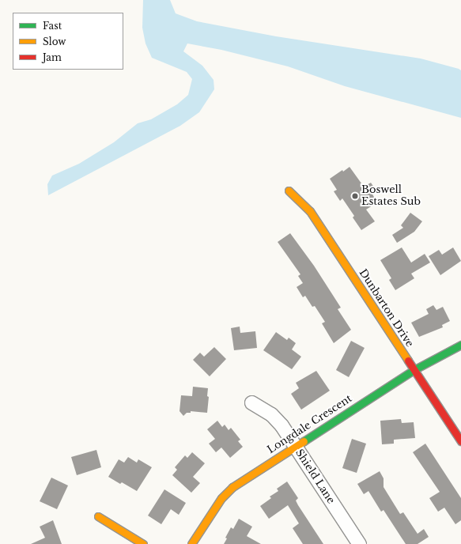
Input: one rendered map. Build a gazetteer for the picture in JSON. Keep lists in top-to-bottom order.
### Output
{
  "streets": {
    "street": ["Dunbarton Drive", "Longdale Crescent", "Shield Lane"]
  },
  "crossings": [
    ["Dunbarton Drive", "Longdale Crescent"],
    ["Longdale Crescent", "Shield Lane"]
  ],
  "places": ["Boswell Estates Sub"],
  "legend": ["Fast", "Slow", "Jam"]
}
